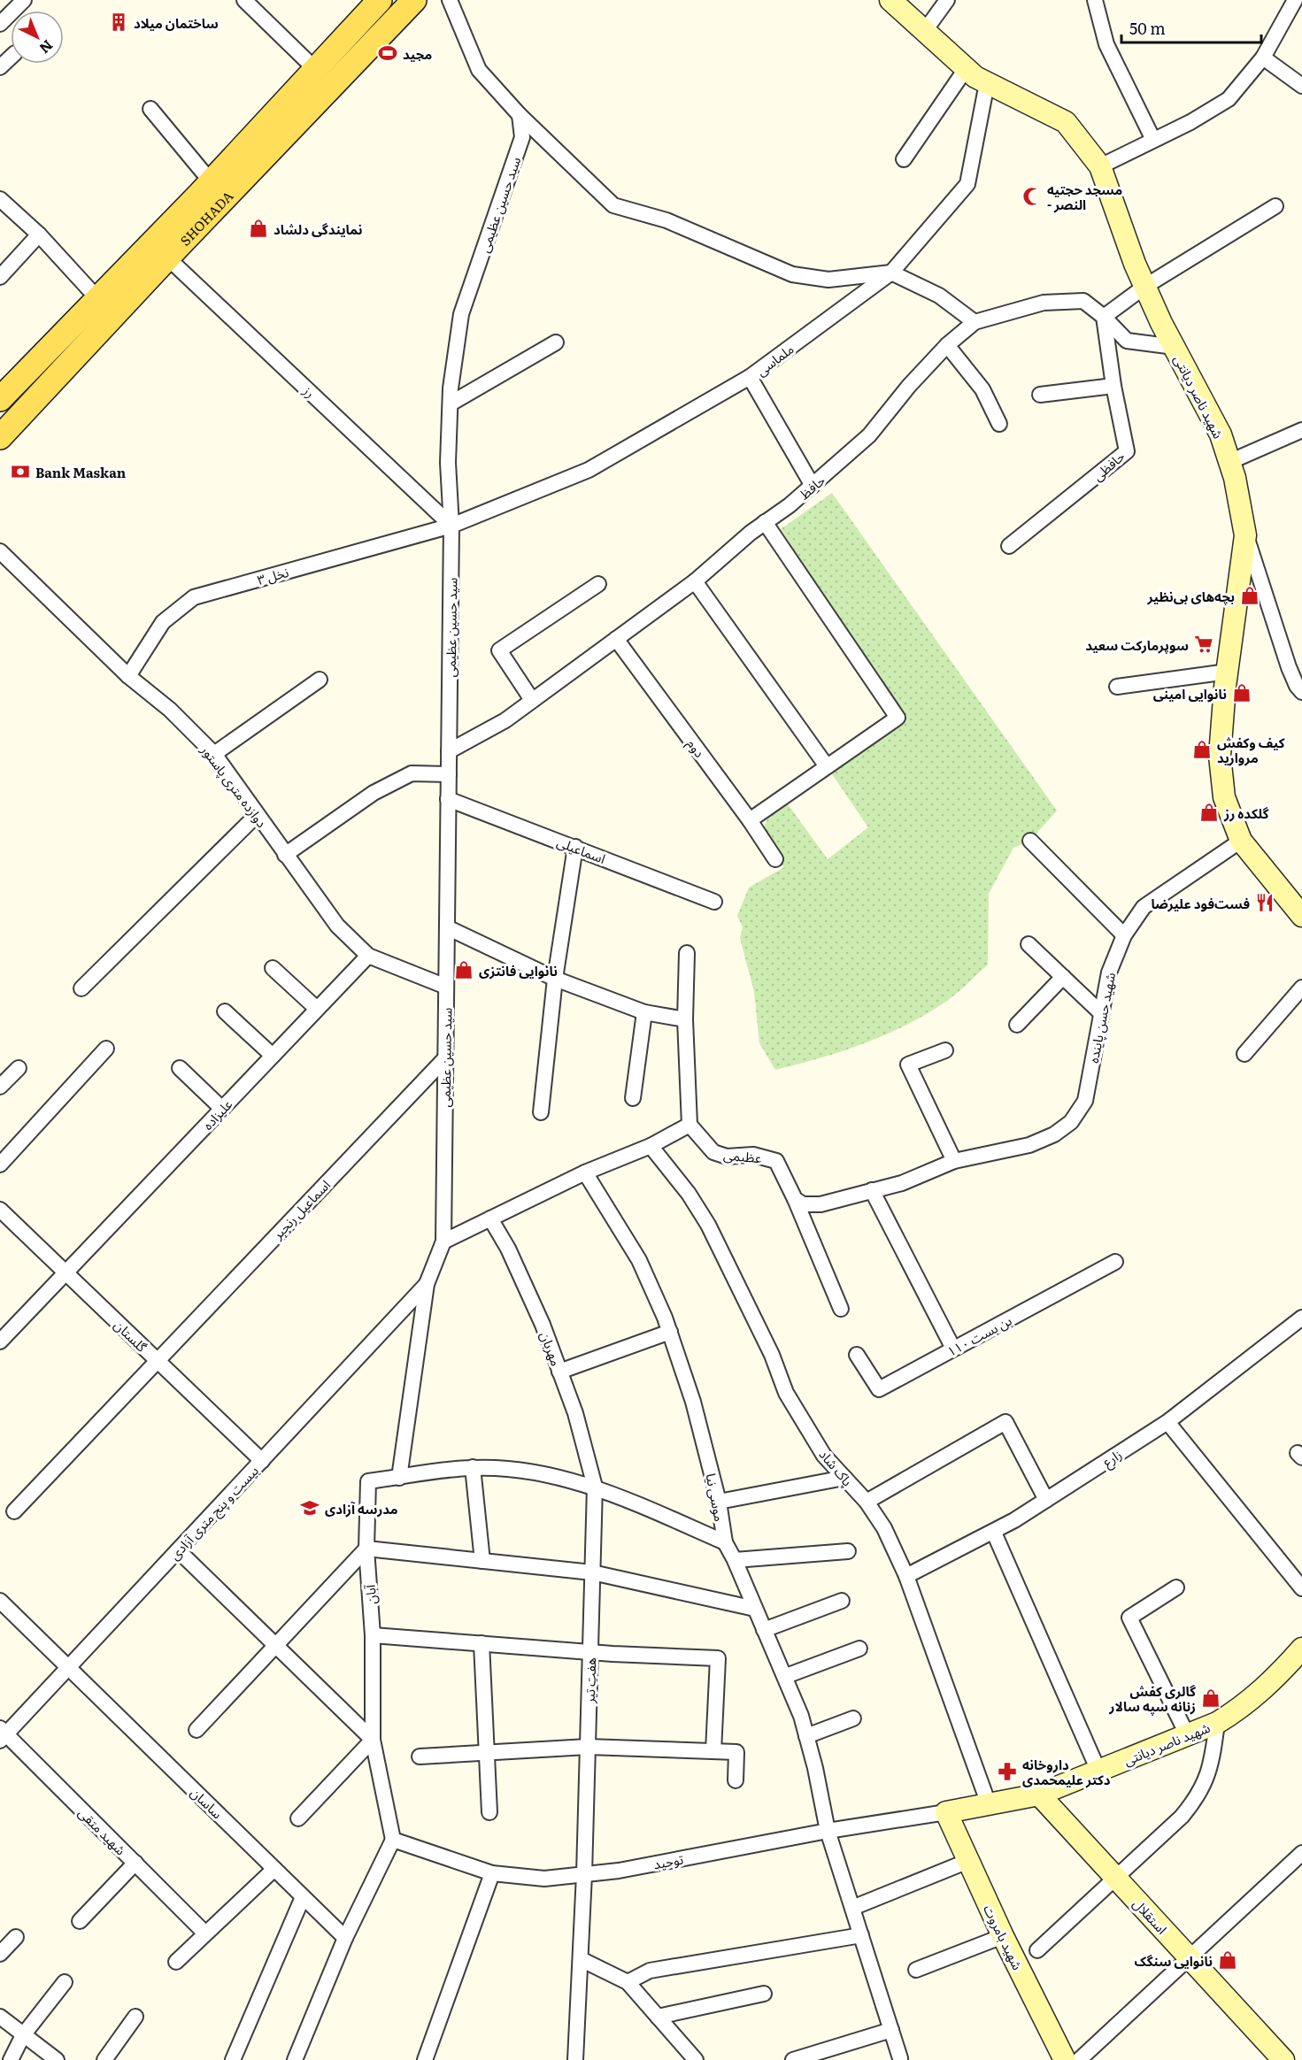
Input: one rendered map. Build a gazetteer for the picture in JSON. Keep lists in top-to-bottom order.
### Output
{
  "streets": {
    "main road": [
      "SHOHADA",
      "شهید ناصر دیانتی",
      "استقلال",
      "شهید بامروت"
    ],
    "street": [
      "سید حسین عظیمی",
      "ملماسی",
      "رز",
      "حافظی",
      "حافظ",
      "نخل ۳",
      "دوم",
      "دوازده متری پاستور",
      "اسماعیلی",
      "شهید حسن پاینده",
      "علیزاده",
      "عظیمی",
      "اسماعیل رنجبر",
      "گلستان",
      "بن بست ۱۱۰",
      "مهربان",
      "زارع",
      "پاک شاد",
      "موسی نیا",
      "بیست و پنج متری آزادی",
      "آبان",
      "هفتِ تیر",
      "ساسان",
      "شهید متقی",
      "توحید"
    ]
  },
  "crossings": [
    ["سید حسین عظیمی", "ملماسی"],
    ["سید حسین عظیمی", "رز"],
    ["سید حسین عظیمی", "حافظ"],
    ["سید حسین عظیمی", "نخل ۳"],
    ["سید حسین عظیمی", "دوازده متری پاستور"],
    ["سید حسین عظیمی", "اسماعیلی"],
    ["سید حسین عظیمی", "اسماعیل رنجبر"],
    ["سید حسین عظیمی", "بیست و پنج متری آزادی"],
    ["SHOHADA", "رز"],
    ["ملماسی", "رز"],
    ["ملماسی", "شهید ناصر دیانتی"],
    ["ملماسی", "نخل ۳"],
    ["رز", "نخل ۳"],
    ["شهید ناصر دیانتی", "حافظ"],
    ["شهید ناصر دیانتی", "شهید حسن پاینده"],
    ["شهید ناصر دیانتی", "پاک شاد"],
    ["شهید ناصر دیانتی", "توحید"],
    ["شهید ناصر دیانتی", "استقلال"],
    ["شهید ناصر دیانتی", "شهید بامروت"],
    ["حافظی", "حافظ"],
    ["حافظ", "دوم"],
    ["نخل ۳", "دوازده متری پاستور"],
    ["دوازده متری پاستور", "علیزاده"],
    ["علیزاده", "گلستان"],
    ["اسماعیل رنجبر", "گلستان"],
    ["گلستان", "بیست و پنج متری آزادی"],
    ["مهربان", "هفتِ تیر"],
    ["زارع", "پاک شاد"],
    ["موسی نیا", "توحید"],
    ["بیست و پنج متری آزادی", "ساسان"],
    ["بیست و پنج متری آزادی", "شهید متقی"],
    ["آبان", "توحید"],
    ["هفتِ تیر", "توحید"],
    ["توحید", "شهید بامروت"]
  ],
  "places": {
    "building": ["ساختمان میلاد"],
    "sports": ["مجید"],
    "mosque": ["مسجد حجتیه - النصر"],
    "shop": [
      "نمایندگی دلشاد",
      "بچه‌های بی‌نظیر",
      "نانوایی امینی",
      "کیف و‌کفش مروارید",
      "گلکده رز",
      "نانوایی فانتزی",
      "گالری کفش زنانه سپه سالار",
      "نانوایی سنگک"
    ],
    "bank": ["Bank Maskan"],
    "supermarket": ["سوپرمارکت سعید"],
    "restaurant": ["فست‌فود علیرضا"],
    "school or university": ["مدرسه آزادی"],
    "pharmacy": ["داروخانه دکتر علیمحمدی"]
  },
  "scale_bar": "50 m",
  "north": "bottom right"
}
